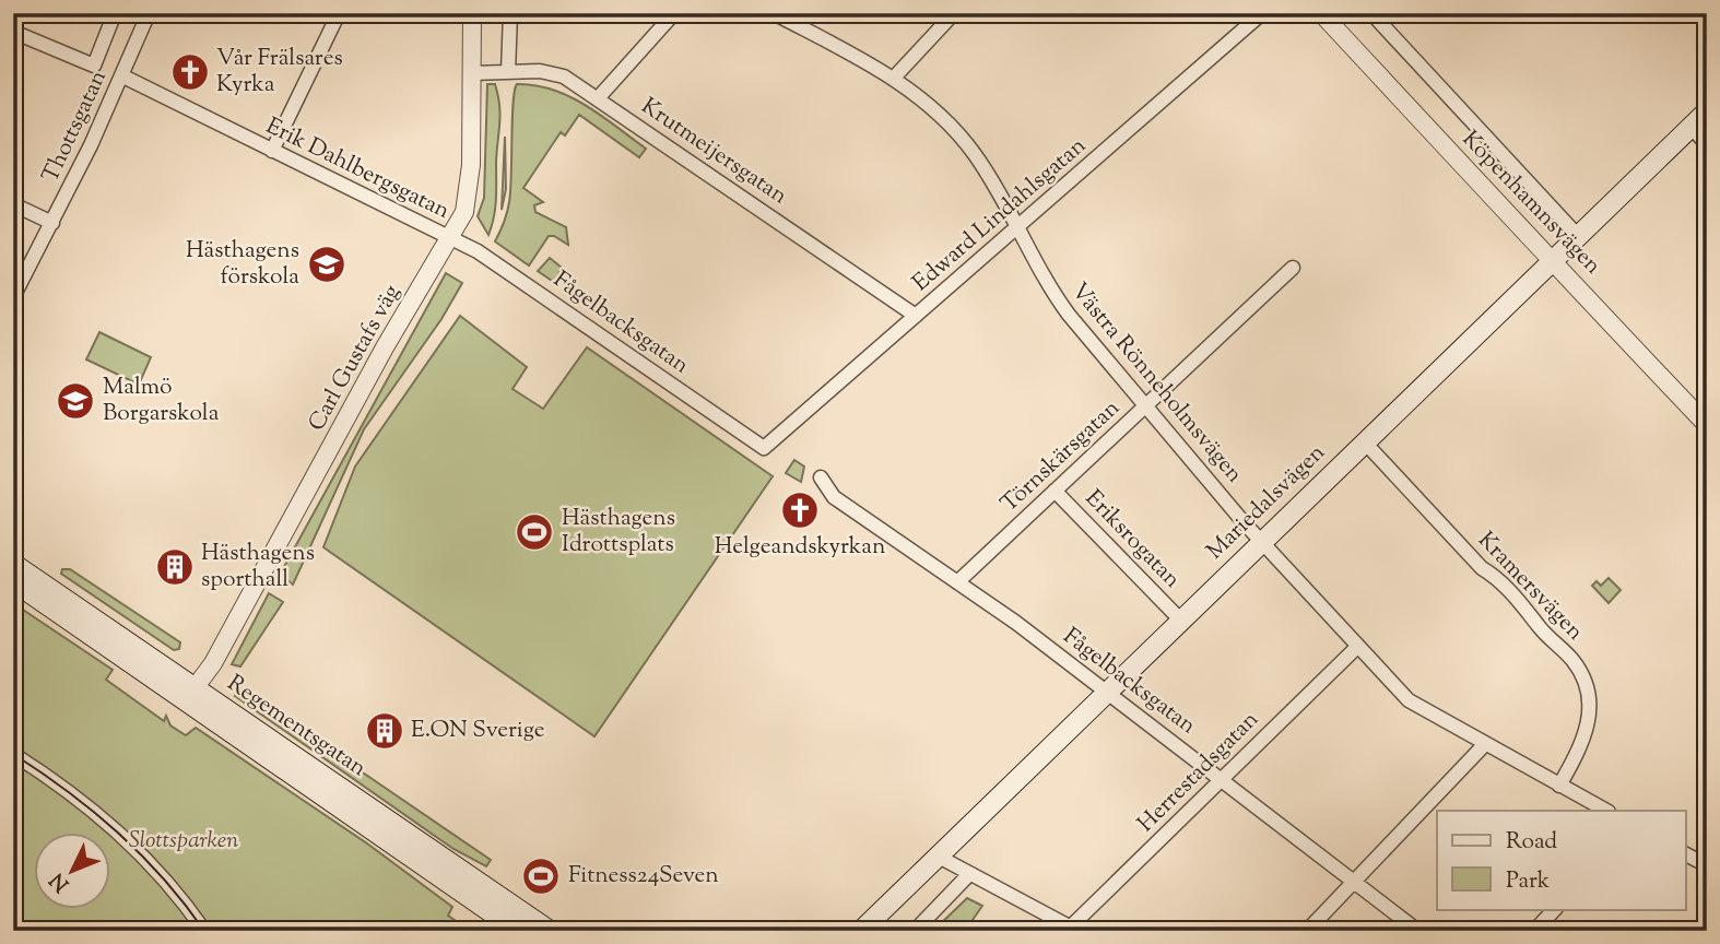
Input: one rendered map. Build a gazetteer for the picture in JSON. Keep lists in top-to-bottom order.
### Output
{
  "streets": {
    "main road": ["Mariedalsvägen", "Regementsgatan"],
    "street": [
      "Thottsgatan",
      "Krutmeijersgatan",
      "Erik Dahlbergsgatan",
      "Köpenhamnsvägen",
      "Edward Lindahlsgatan",
      "Fågelbacksgatan",
      "Carl Gustafs väg",
      "Västra Rönneholmsvägen",
      "Törnskärsgatan",
      "Eriksrogatan",
      "Kramersvägen",
      "Herrestadsgatan"
    ]
  },
  "crossings": [
    ["Thottsgatan", "Erik Dahlbergsgatan"],
    ["Krutmeijersgatan", "Edward Lindahlsgatan"],
    ["Krutmeijersgatan", "Carl Gustafs väg"],
    ["Erik Dahlbergsgatan", "Fågelbacksgatan"],
    ["Erik Dahlbergsgatan", "Carl Gustafs väg"],
    ["Köpenhamnsvägen", "Mariedalsvägen"],
    ["Edward Lindahlsgatan", "Fågelbacksgatan"],
    ["Edward Lindahlsgatan", "Västra Rönneholmsvägen"],
    ["Fågelbacksgatan", "Carl Gustafs väg"],
    ["Fågelbacksgatan", "Törnskärsgatan"],
    ["Fågelbacksgatan", "Mariedalsvägen"],
    ["Fågelbacksgatan", "Herrestadsgatan"],
    ["Carl Gustafs väg", "Regementsgatan"],
    ["Västra Rönneholmsvägen", "Törnskärsgatan"],
    ["Västra Rönneholmsvägen", "Mariedalsvägen"],
    ["Västra Rönneholmsvägen", "Kramersvägen"],
    ["Västra Rönneholmsvägen", "Herrestadsgatan"],
    ["Törnskärsgatan", "Eriksrogatan"],
    ["Mariedalsvägen", "Eriksrogatan"],
    ["Mariedalsvägen", "Kramersvägen"]
  ],
  "parks": ["Slottsparken"],
  "places": {
    "church": ["Vår Frälsares Kyrka", "Helgeandskyrkan"],
    "school or university": ["Hästhagens förskola", "Malmö Borgarskola"],
    "sports": ["Hästhagens Idrottsplats", "Fitness24Seven"],
    "building": ["Hästhagens sporthall", "E.ON Sverige"]
  },
  "legend": ["Road", "Park"],
  "north": "bottom left"
}
